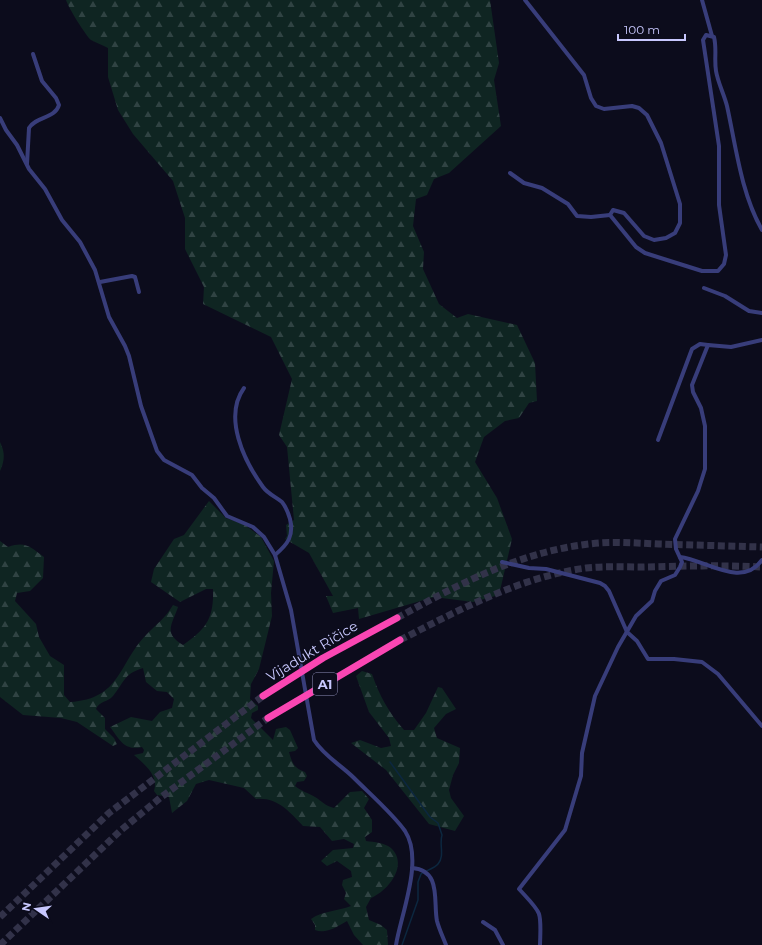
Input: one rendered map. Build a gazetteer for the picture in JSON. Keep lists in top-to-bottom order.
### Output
{
  "streets": {
    "highway": ["Vijadukt Ričice", "A1"]
  },
  "scale_bar": "100 m",
  "north": "left"
}
